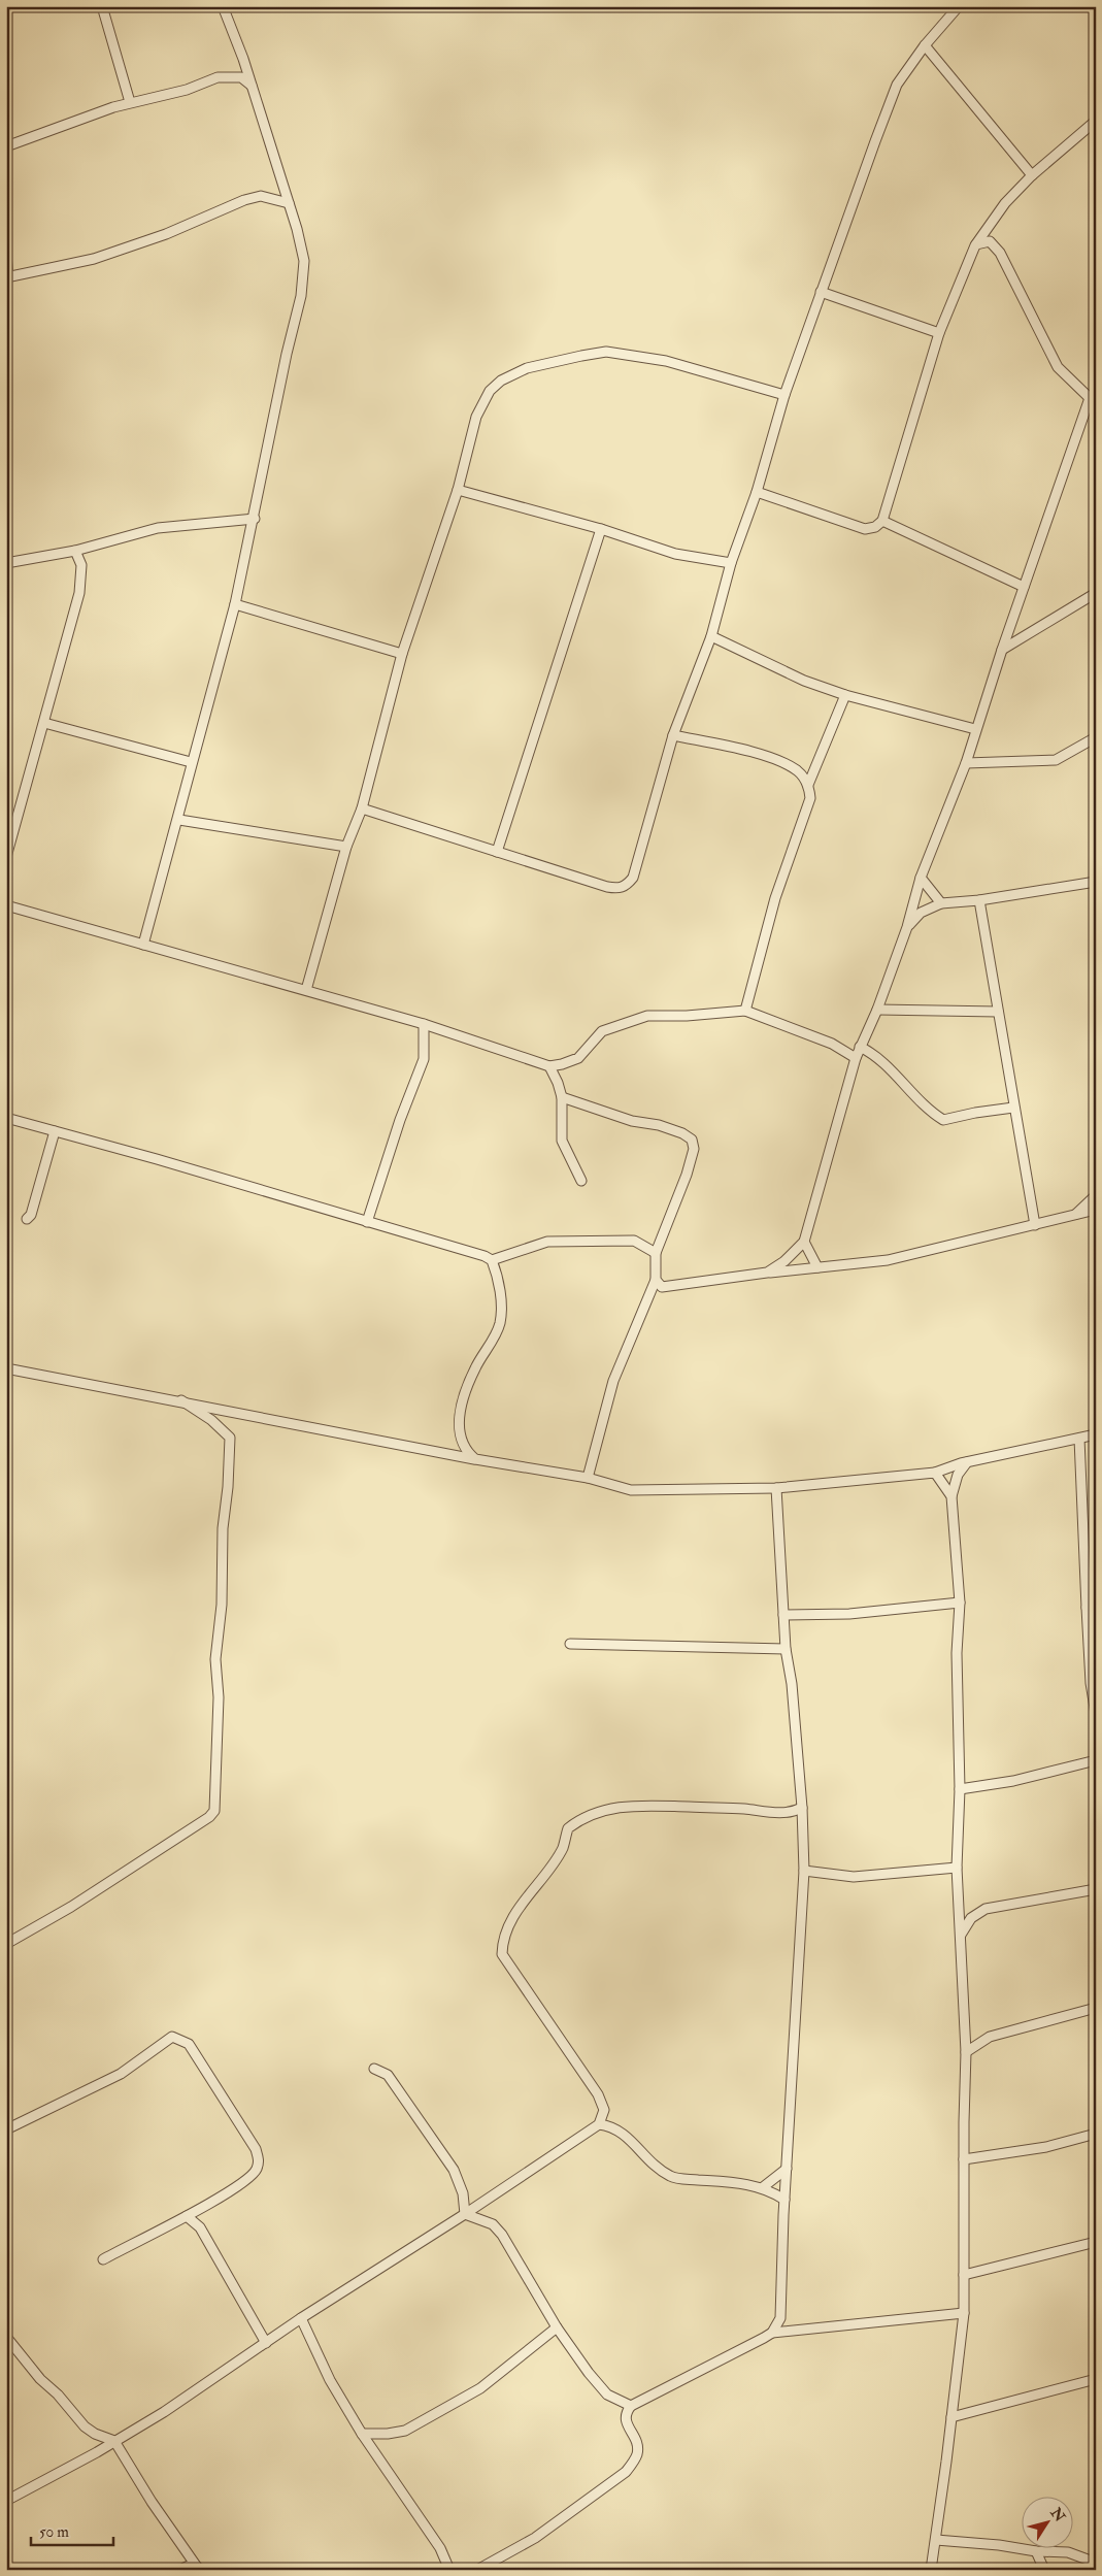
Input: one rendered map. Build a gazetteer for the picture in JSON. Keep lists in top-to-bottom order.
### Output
{
  "scale_bar": "50 m",
  "north": "top right"
}
